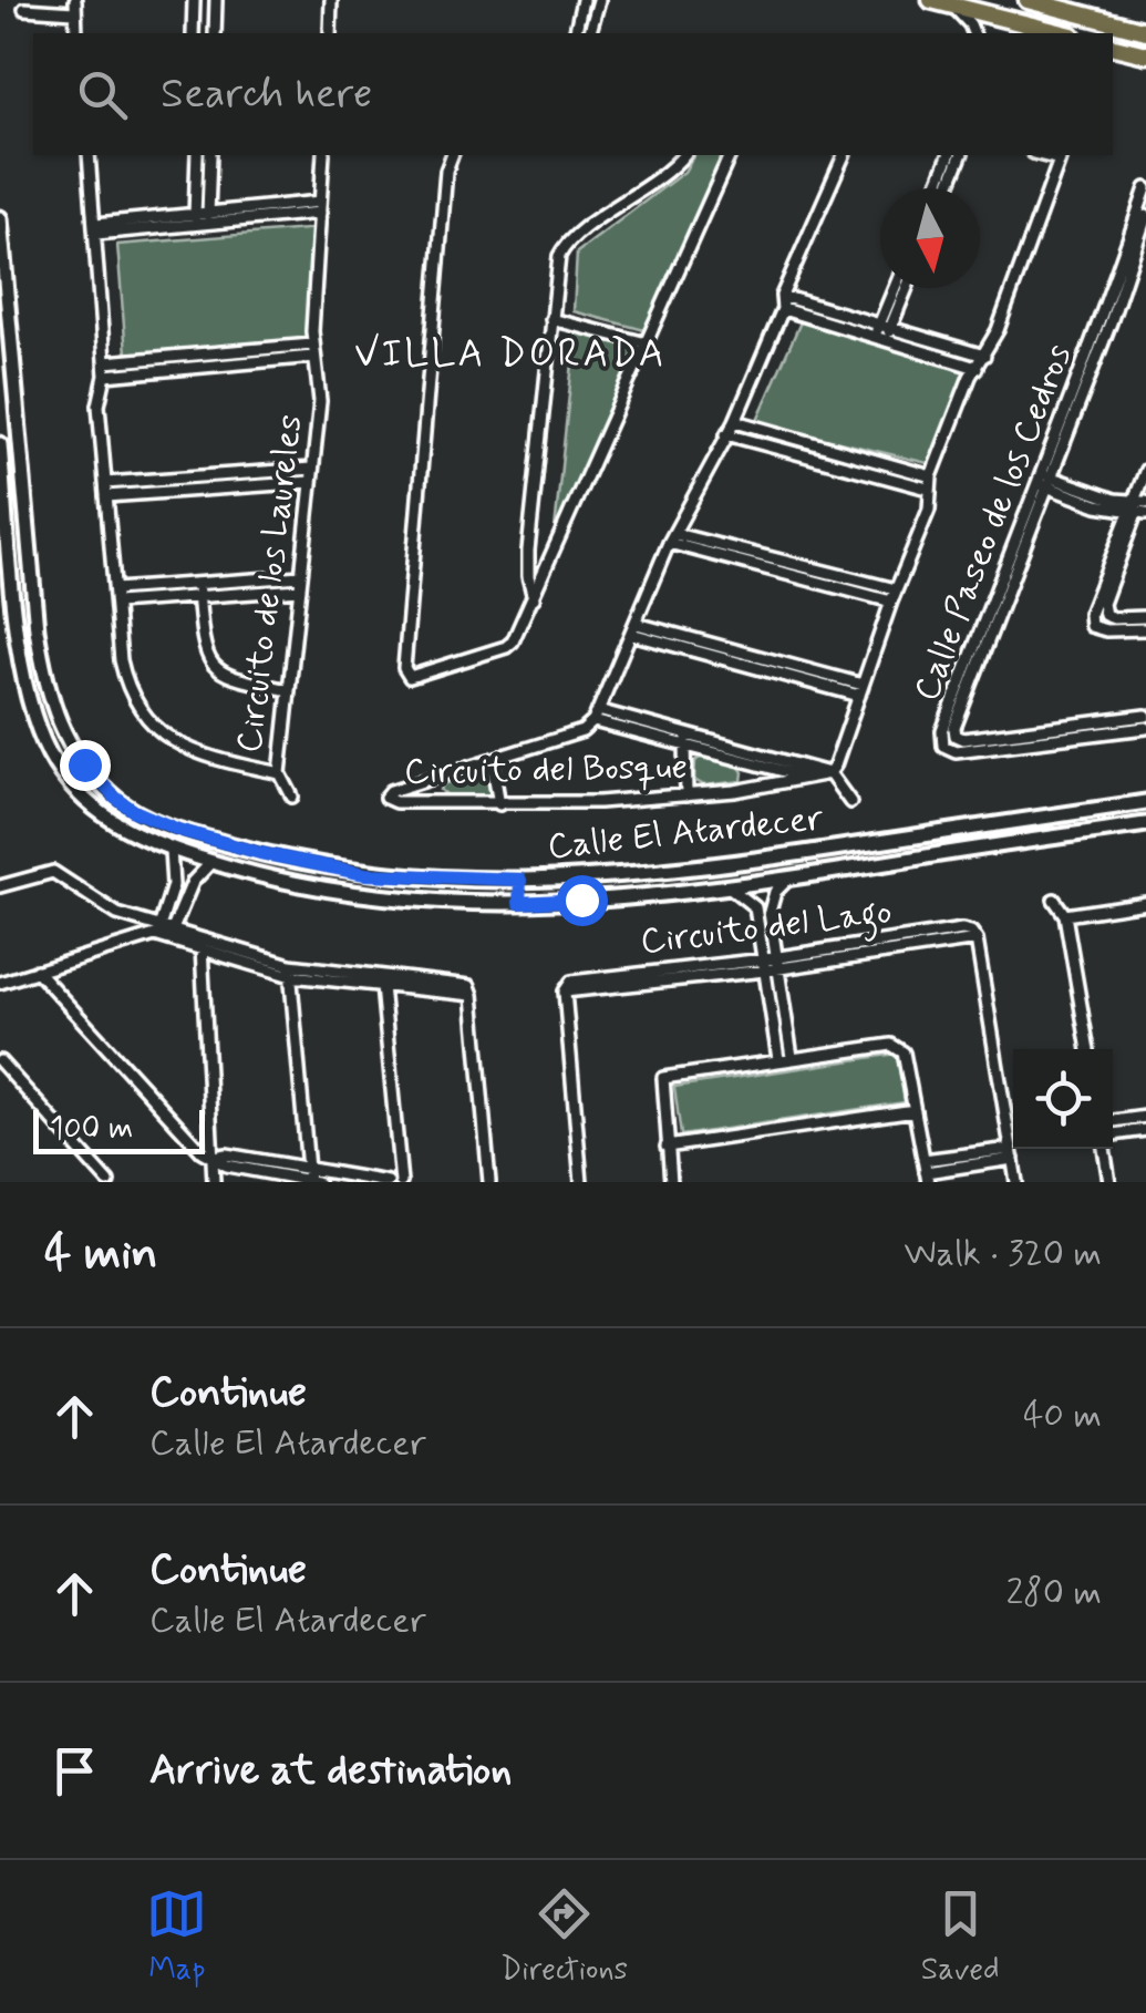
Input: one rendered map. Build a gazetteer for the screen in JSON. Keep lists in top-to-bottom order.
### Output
{
  "streets": {
    "street": [
      "Calle Paseo de los Cedros",
      "Circuito de los Laureles",
      "Circuito del Bosque",
      "Calle El Atardecer",
      "Circuito del Lago"
    ]
  },
  "districts": ["VILLA DORADA"],
  "scale_bar": "100 m",
  "north": "bottom",
  "page": {
    "search": "Search here",
    "scale": "100 m",
    "heading": ["4 min", "Walk · 320 m"],
    "list": [
      ["Continue", "Calle El Atardecer", "40 m"],
      ["Continue", "Calle El Atardecer", "280 m"],
      "Arrive at destination"
    ],
    "nav": ["Map", "Directions", "Saved"]
  }
}
